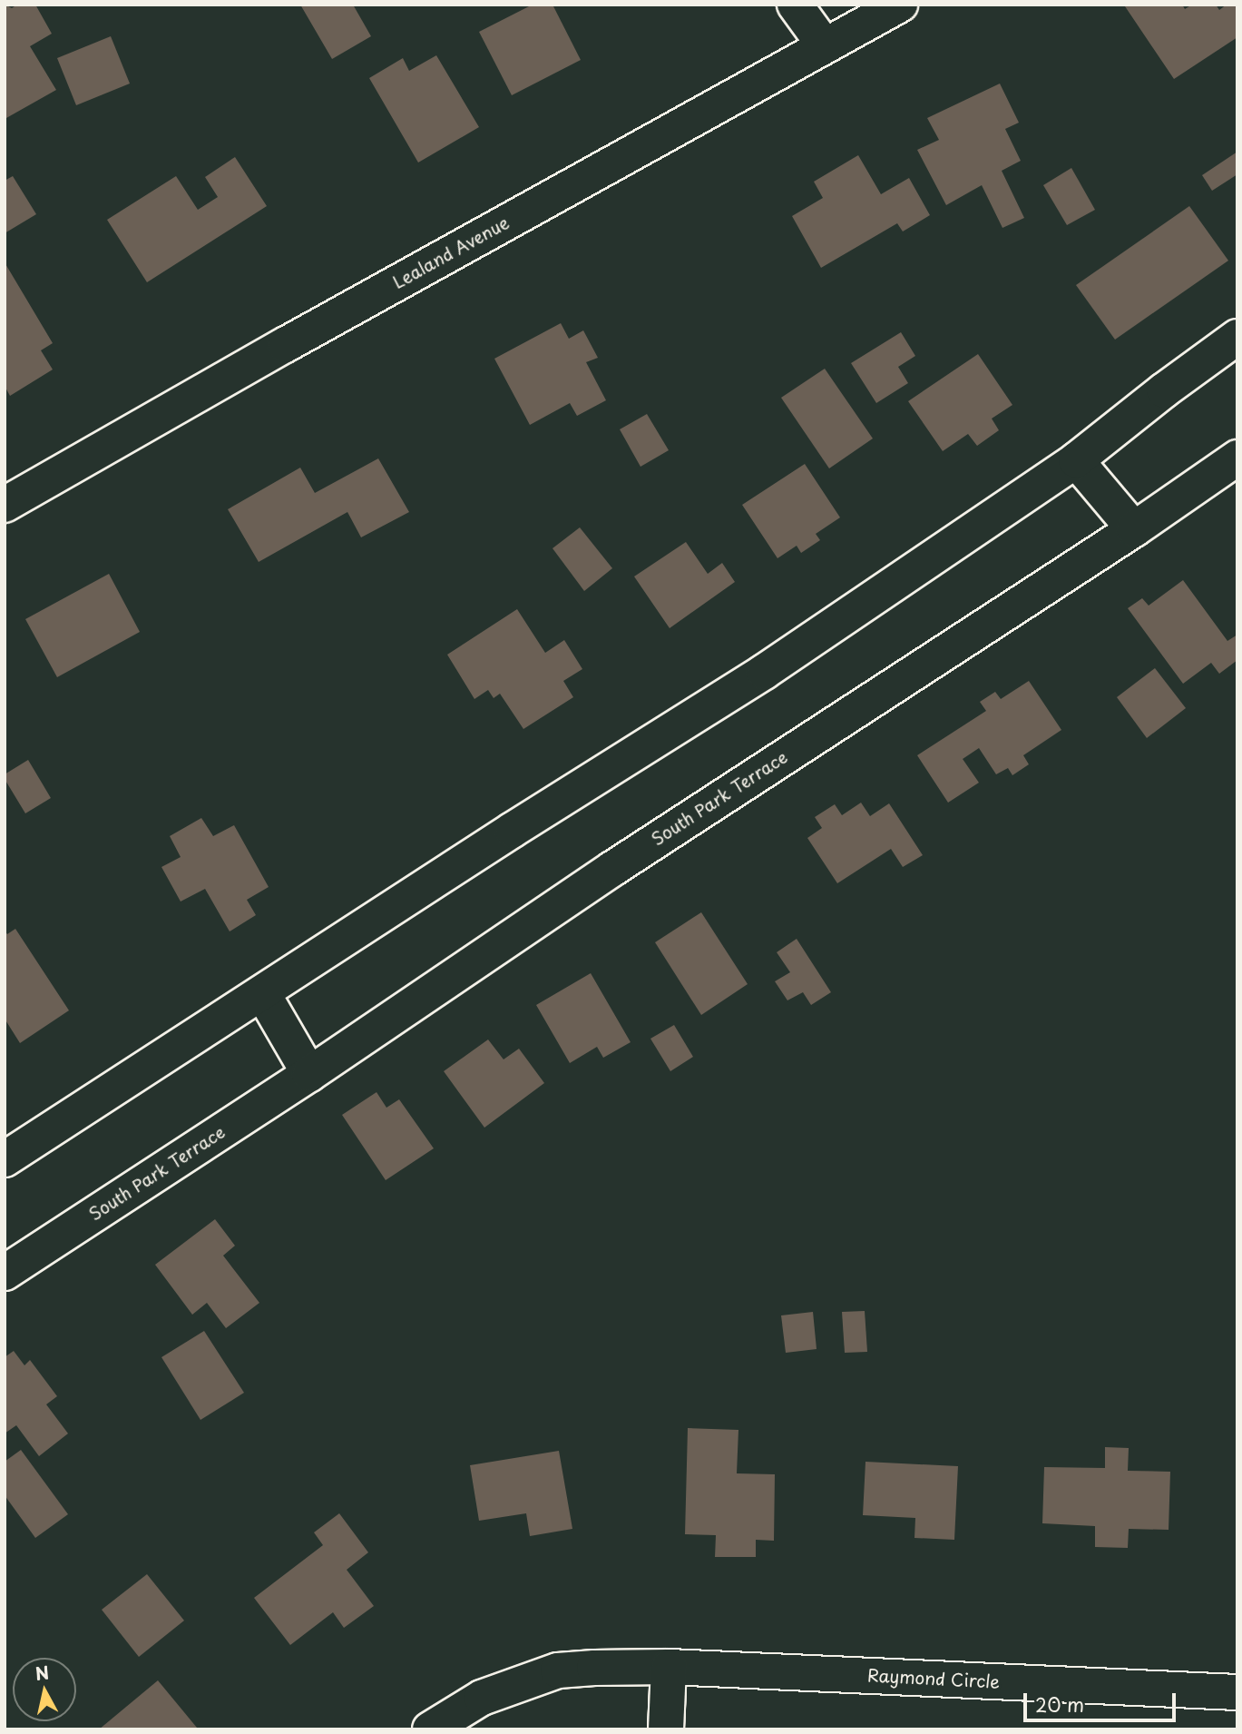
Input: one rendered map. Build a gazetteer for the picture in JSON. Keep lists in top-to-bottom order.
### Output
{
  "streets": {
    "street": ["Lealand Avenue", "South Park Terrace", "Raymond Circle"]
  },
  "scale_bar": "20 m",
  "north": "top"
}
